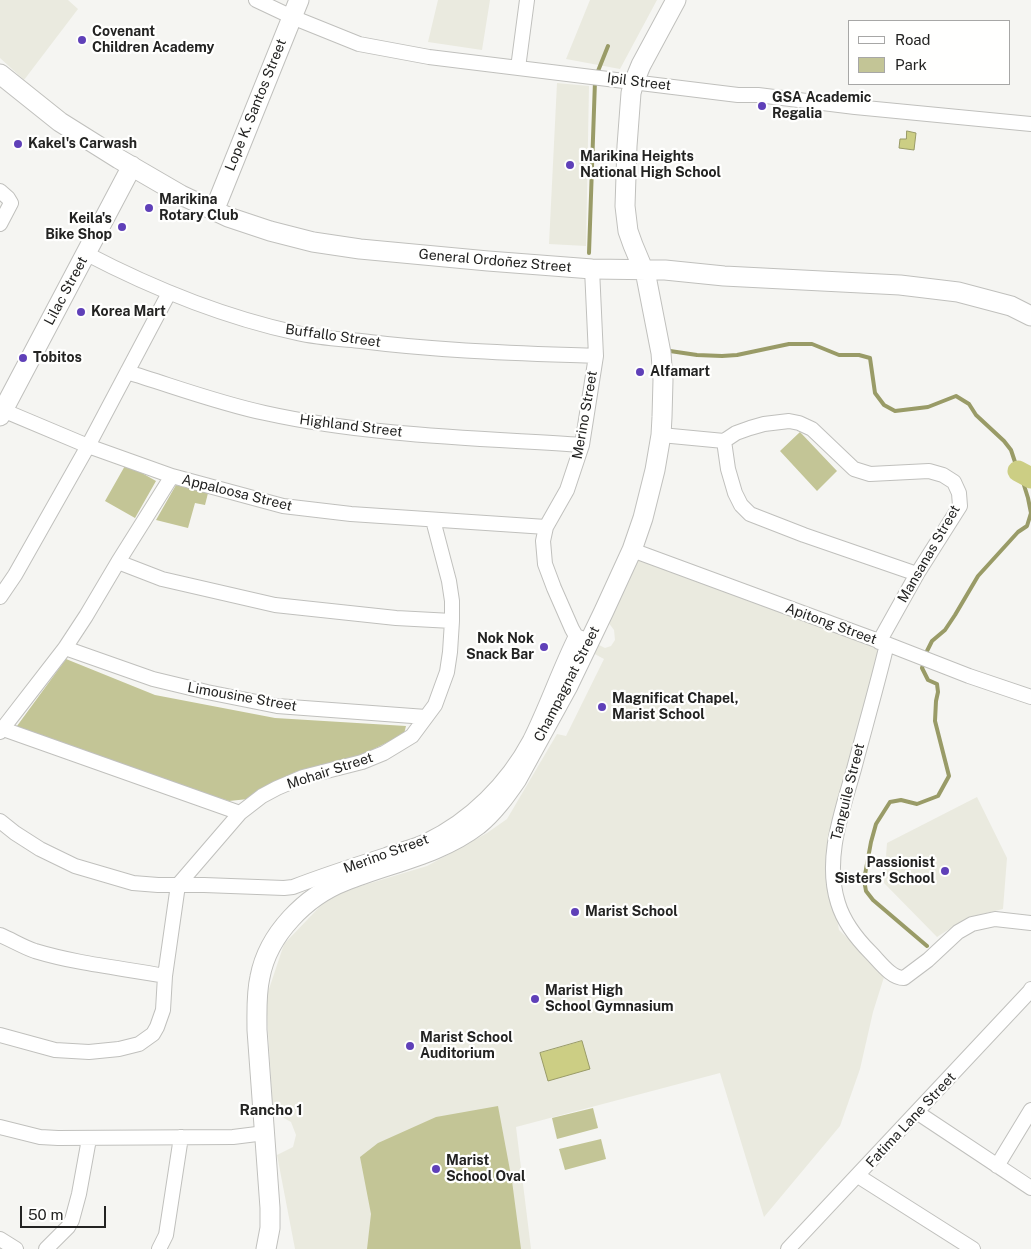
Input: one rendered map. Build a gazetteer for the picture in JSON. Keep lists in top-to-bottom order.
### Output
{
  "streets": {
    "street": [
      "Ipil Street",
      "Lope K. Santos Street",
      "General Ordoñez Street",
      "Lilac Street",
      "Buffallo Street",
      "Merino Street",
      "Highland Street",
      "Appaloosa Street",
      "Mansanas Street",
      "Apitong Street",
      "Champagnat Street",
      "Limousine Street",
      "Mohair Street",
      "Tanguile Street",
      "Fatima Lane Street"
    ]
  },
  "crossings": [
    ["Ipil Street", "Lope K. Santos Street"],
    ["Ipil Street", "Champagnat Street"],
    ["Lope K. Santos Street", "General Ordoñez Street"],
    ["General Ordoñez Street", "Lilac Street"],
    ["General Ordoñez Street", "Merino Street"],
    ["General Ordoñez Street", "Champagnat Street"],
    ["Lilac Street", "Buffallo Street"],
    ["Lilac Street", "Appaloosa Street"],
    ["Buffallo Street", "Merino Street"],
    ["Merino Street", "Highland Street"],
    ["Merino Street", "Appaloosa Street"],
    ["Merino Street", "Champagnat Street"],
    ["Merino Street", "Mohair Street"],
    ["Appaloosa Street", "Mohair Street"],
    ["Mansanas Street", "Apitong Street"],
    ["Mansanas Street", "Tanguile Street"],
    ["Apitong Street", "Champagnat Street"],
    ["Apitong Street", "Tanguile Street"],
    ["Limousine Street", "Mohair Street"]
  ],
  "districts": ["Rancho 1"],
  "places": [
    "Covenant Children Academy",
    "GSA Academic Regalia",
    "Kakel's Carwash",
    "Marikina Heights National High School",
    "Marikina Rotary Club",
    "Keila's Bike Shop",
    "Korea Mart",
    "Tobitos",
    "Alfamart",
    "Nok Nok Snack Bar",
    "Magnificat Chapel, Marist School",
    "Passionist Sisters' School",
    "Marist School",
    "Marist High School Gymnasium",
    "Marist School Auditorium",
    "Marist School Oval"
  ],
  "legend": ["Road", "Park"],
  "scale_bar": "50 m"
}
